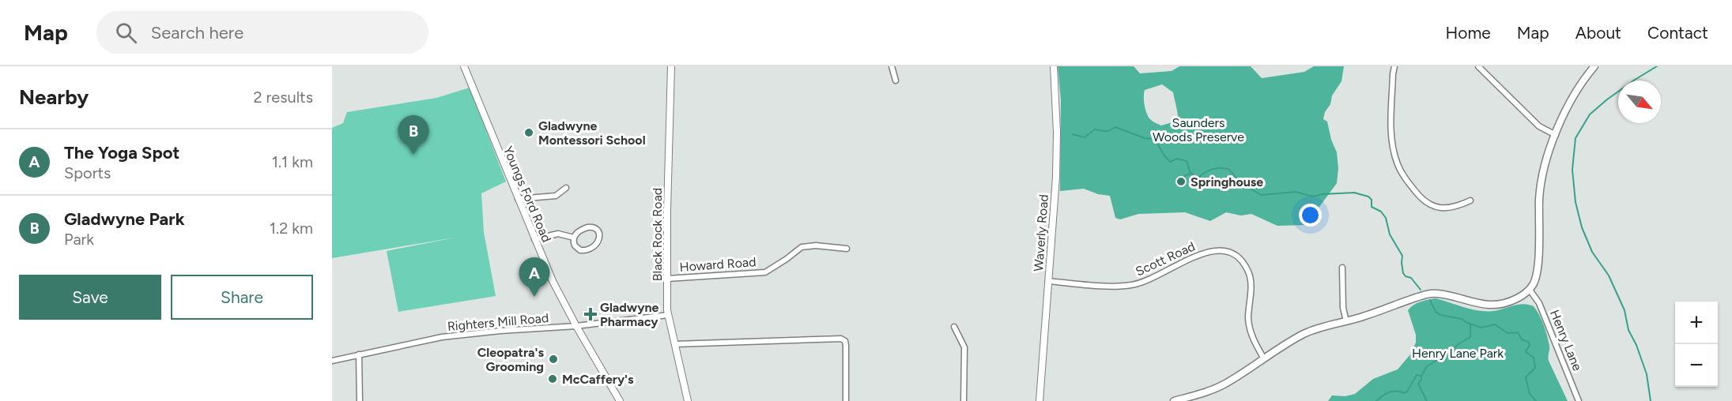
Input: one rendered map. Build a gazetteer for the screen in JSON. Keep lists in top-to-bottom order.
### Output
{
  "streets": {
    "street": [
      "Youngs Ford Road",
      "Waverly Road",
      "Black Rock Road",
      "Scott Road",
      "Howard Road",
      "Righters Mill Road",
      "Henry Lane"
    ]
  },
  "crossings": [
    ["Youngs Ford Road", "Righters Mill Road"],
    ["Waverly Road", "Scott Road"],
    ["Black Rock Road", "Howard Road"],
    ["Black Rock Road", "Righters Mill Road"]
  ],
  "parks": ["Saunders Woods Preserve", "Henry Lane Park"],
  "places": {
    "other": [
      "Gladwyne Montessori School",
      "Springhouse",
      "Cleopatra's Grooming",
      "McCaffery's"
    ],
    "health": ["Gladwyne Pharmacy"]
  },
  "north": "bottom right",
  "page": {
    "header": "Map",
    "search": "Search here",
    "nav": [
      "Home",
      "Map",
      "About",
      "Contact"
    ],
    "heading": ["Nearby", "2 results"],
    "pins": ["B", "A"],
    "list": [
      {
        "mark": "A",
        "name": "The Yoga Spot",
        "note": "Sports",
        "value": "1.1 km"
      },
      {
        "mark": "B",
        "name": "Gladwyne Park",
        "note": "Park",
        "value": "1.2 km"
      }
    ],
    "buttons": ["Save", "Share"],
    "map_buttons": ["+", "−"]
  }
}
